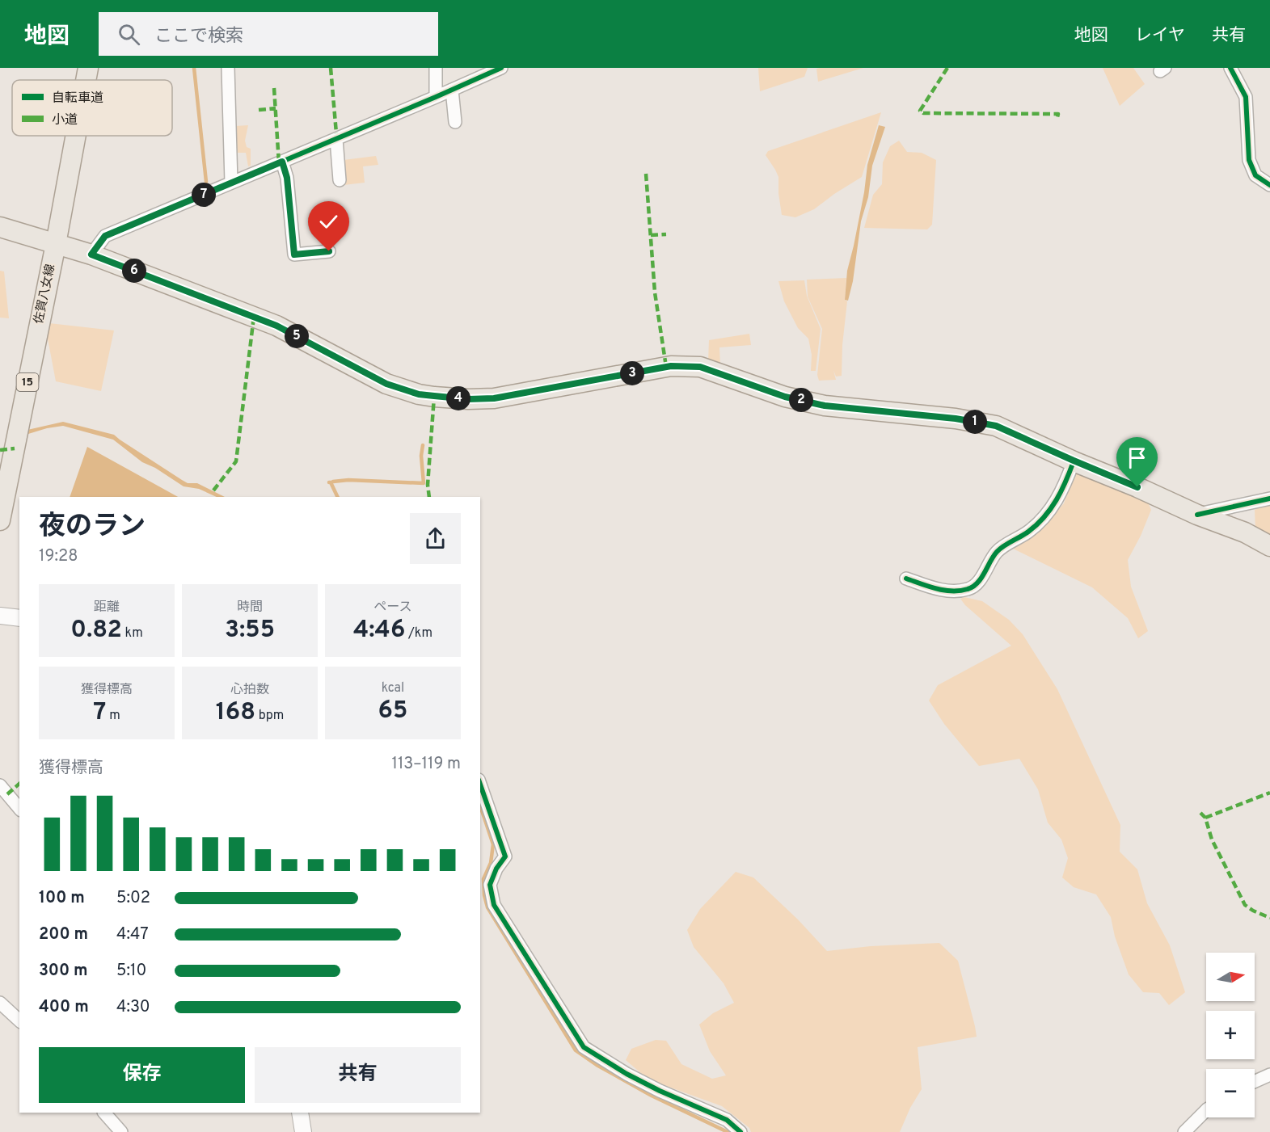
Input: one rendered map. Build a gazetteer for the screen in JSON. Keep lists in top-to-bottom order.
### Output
{
  "streets": {
    "main road": ["佐賀八女線", "15"]
  },
  "legend": ["自転車道", "小道"],
  "north": "right",
  "page": {
    "header": "地図",
    "search": "ここで検索",
    "nav": ["地図", "レイヤ", "共有"],
    "pins": [
      "7",
      "6",
      "5",
      "3",
      "4",
      "2",
      "1"
    ],
    "heading": ["夜のラン", "19:28"],
    "stats": [
      ["距離", "0.82 km"],
      ["時間", "3:55"],
      ["ペース", "4:46 /km"],
      ["獲得標高", "7 m"],
      ["心拍数", "168 bpm"],
      ["kcal", "65"]
    ],
    "chart": ["獲得標高", "113–119 m"],
    "list": [
      {
        "name": "100 m",
        "note": "5:02"
      },
      {
        "name": "200 m",
        "note": "4:47"
      },
      {
        "name": "300 m",
        "note": "5:10"
      },
      {
        "name": "400 m",
        "note": "4:30"
      }
    ],
    "map_buttons": ["+", "−"],
    "buttons": ["保存", "共有"]
  }
}
